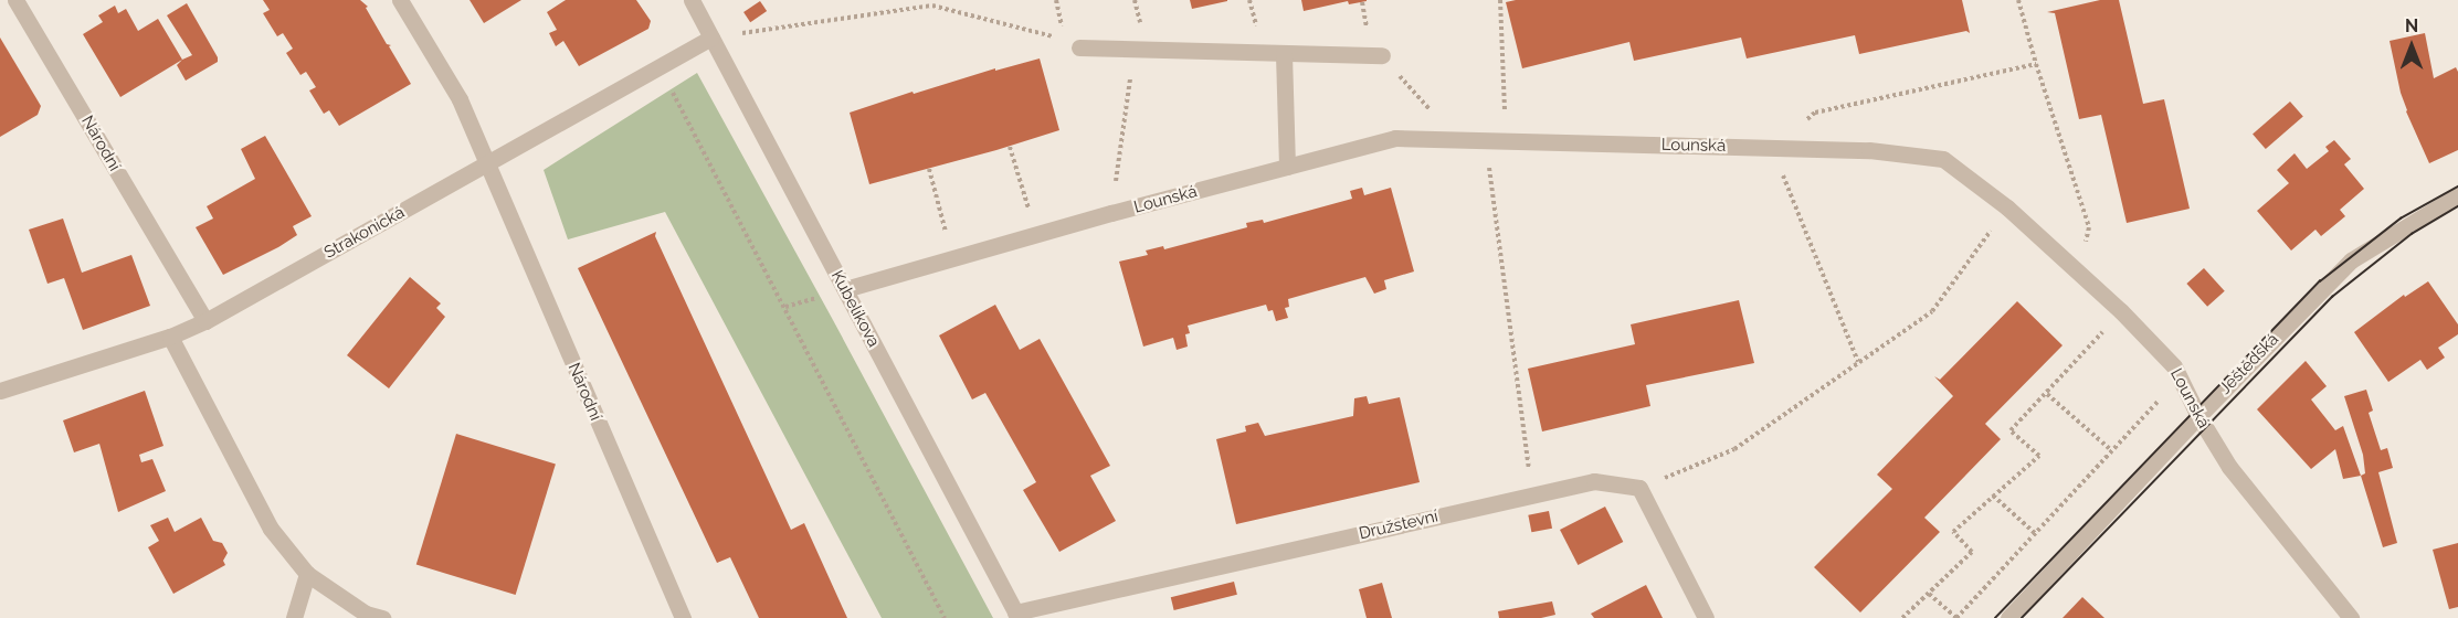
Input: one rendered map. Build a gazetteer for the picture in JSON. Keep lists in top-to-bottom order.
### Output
{
  "streets": {
    "street": [
      "Národní",
      "Lounská",
      "Strakonická",
      "Kubelíkova",
      "Ještědská",
      "Družstevní"
    ]
  },
  "crossings": [
    ["Národní", "Strakonická"],
    ["Lounská", "Kubelíkova"],
    ["Lounská", "Ještědská"],
    ["Strakonická", "Kubelíkova"],
    ["Kubelíkova", "Družstevní"]
  ],
  "north": "top"
}
